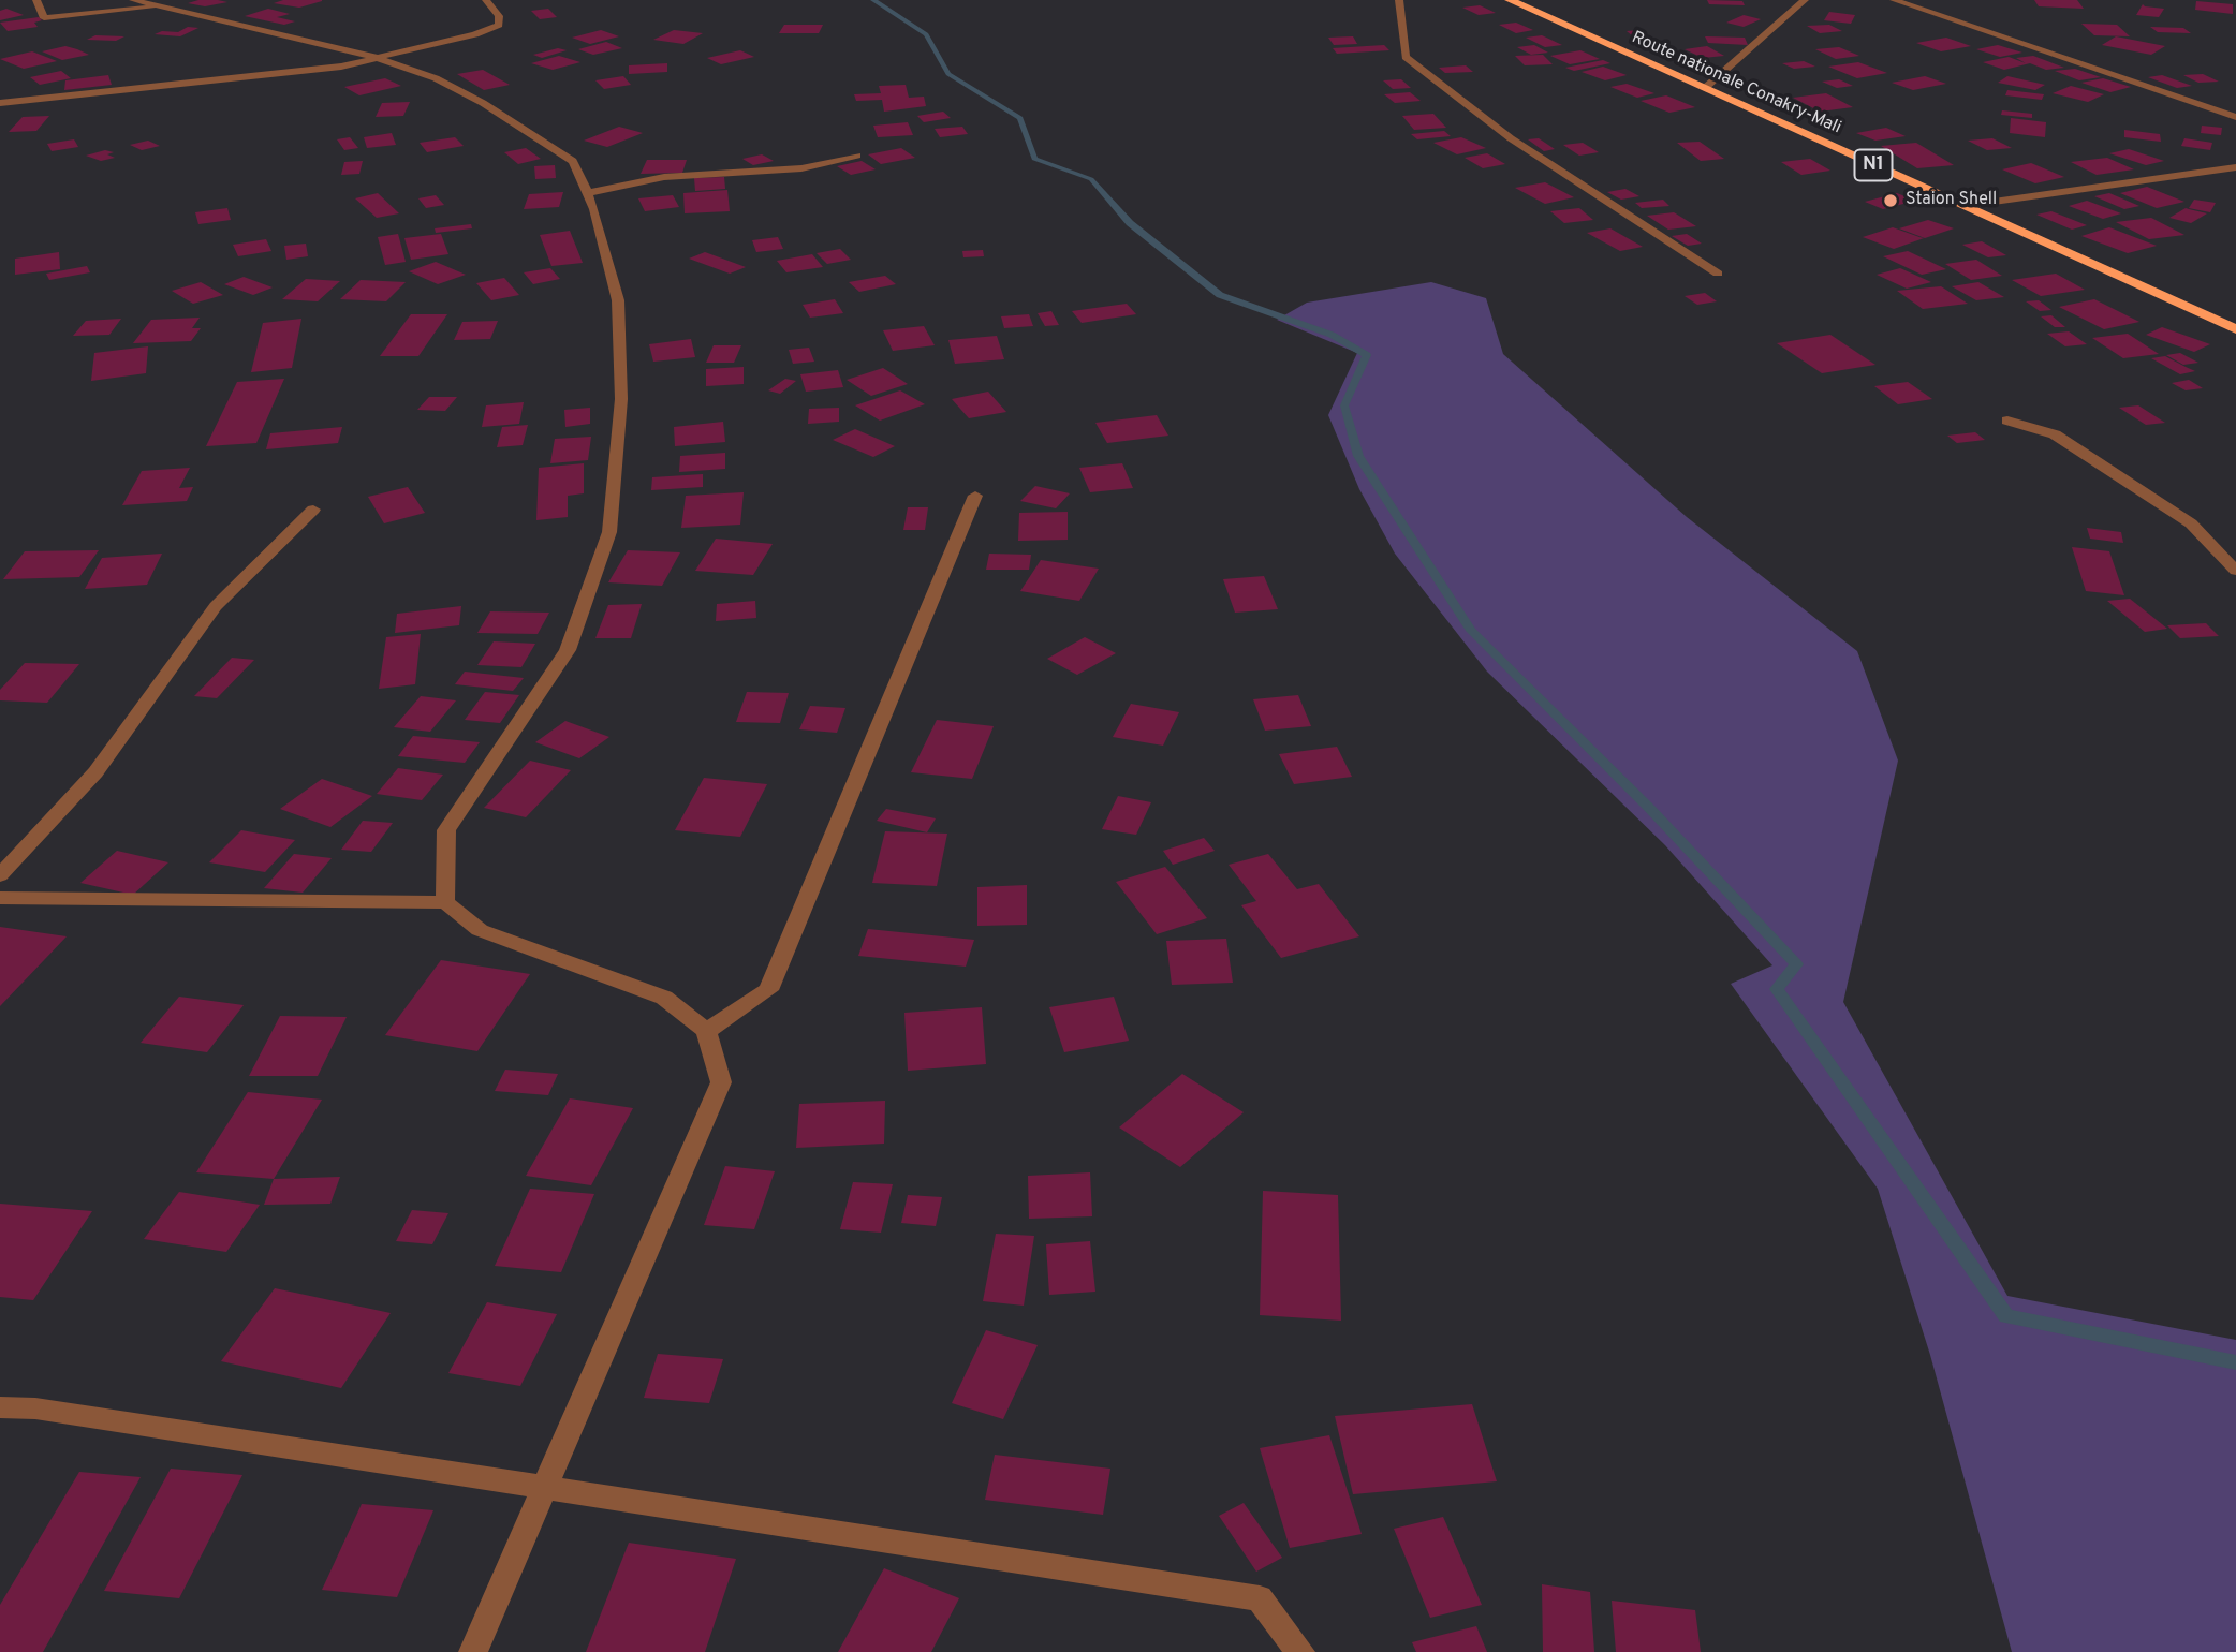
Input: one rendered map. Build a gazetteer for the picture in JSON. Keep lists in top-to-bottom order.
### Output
{
  "streets": {
    "highway": ["Route nationale Conakry-Mali", "N1"]
  },
  "places": ["Staion Shell"]
}
